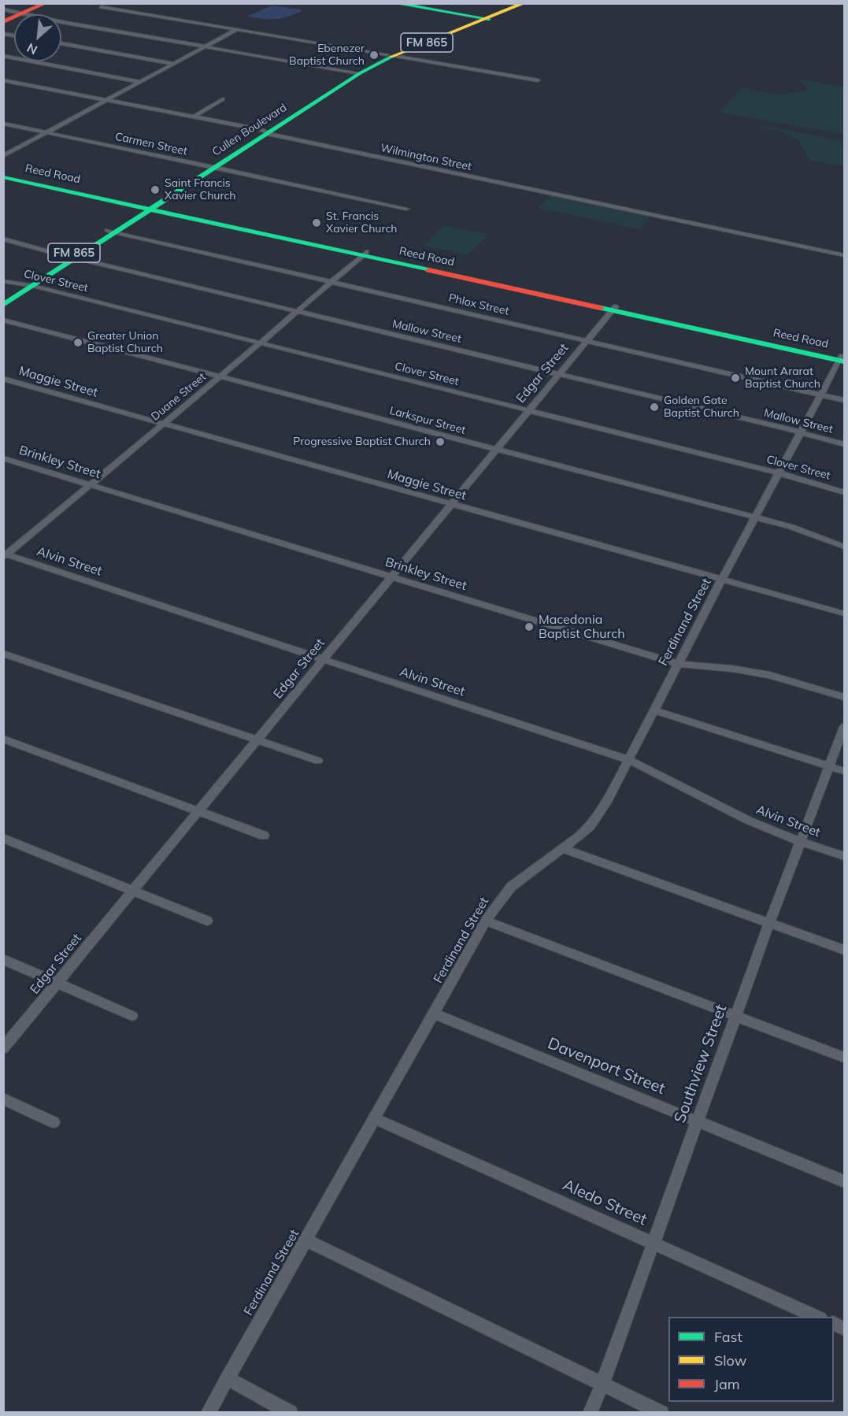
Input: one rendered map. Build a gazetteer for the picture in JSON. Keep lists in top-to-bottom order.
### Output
{
  "streets": {
    "main road": ["FM 865", "Cullen Boulevard", "Reed Road"],
    "street": [
      "Carmen Street",
      "Wilmington Street",
      "Clover Street",
      "Phlox Street",
      "Mallow Street",
      "Edgar Street",
      "Maggie Street",
      "Duane Street",
      "Larkspur Street",
      "Brinkley Street",
      "Alvin Street",
      "Ferdinand Street",
      "Southview Street",
      "Davenport Street",
      "Aledo Street"
    ]
  },
  "crossings": [
    ["Cullen Boulevard", "Carmen Street"],
    ["Cullen Boulevard", "Wilmington Street"],
    ["Cullen Boulevard", "Reed Road"],
    ["Cullen Boulevard", "Clover Street"],
    ["Cullen Boulevard", "Phlox Street"],
    ["Cullen Boulevard", "Mallow Street"],
    ["Reed Road", "Edgar Street"],
    ["Reed Road", "Duane Street"],
    ["Reed Road", "Ferdinand Street"],
    ["Clover Street", "Edgar Street"],
    ["Clover Street", "Duane Street"],
    ["Clover Street", "Ferdinand Street"],
    ["Phlox Street", "Edgar Street"],
    ["Phlox Street", "Duane Street"],
    ["Phlox Street", "Ferdinand Street"],
    ["Mallow Street", "Edgar Street"],
    ["Mallow Street", "Duane Street"],
    ["Mallow Street", "Ferdinand Street"],
    ["Edgar Street", "Maggie Street"],
    ["Edgar Street", "Larkspur Street"],
    ["Edgar Street", "Brinkley Street"],
    ["Edgar Street", "Alvin Street"],
    ["Maggie Street", "Duane Street"],
    ["Maggie Street", "Ferdinand Street"],
    ["Duane Street", "Larkspur Street"],
    ["Duane Street", "Brinkley Street"],
    ["Duane Street", "Alvin Street"],
    ["Larkspur Street", "Ferdinand Street"],
    ["Brinkley Street", "Ferdinand Street"],
    ["Alvin Street", "Ferdinand Street"],
    ["Alvin Street", "Southview Street"],
    ["Ferdinand Street", "Davenport Street"],
    ["Ferdinand Street", "Aledo Street"],
    ["Southview Street", "Davenport Street"],
    ["Southview Street", "Aledo Street"]
  ],
  "places": [
    "Ebenezer Baptist Church",
    "Saint Francis Xavier Church",
    "St. Francis Xavier Church",
    "Greater Union Baptist Church",
    "Mount Ararat Baptist Church",
    "Golden Gate Baptist Church",
    "Progressive Baptist Church",
    "Macedonia Baptist Church"
  ],
  "legend": ["Fast", "Slow", "Jam"],
  "north": "bottom left"
}
